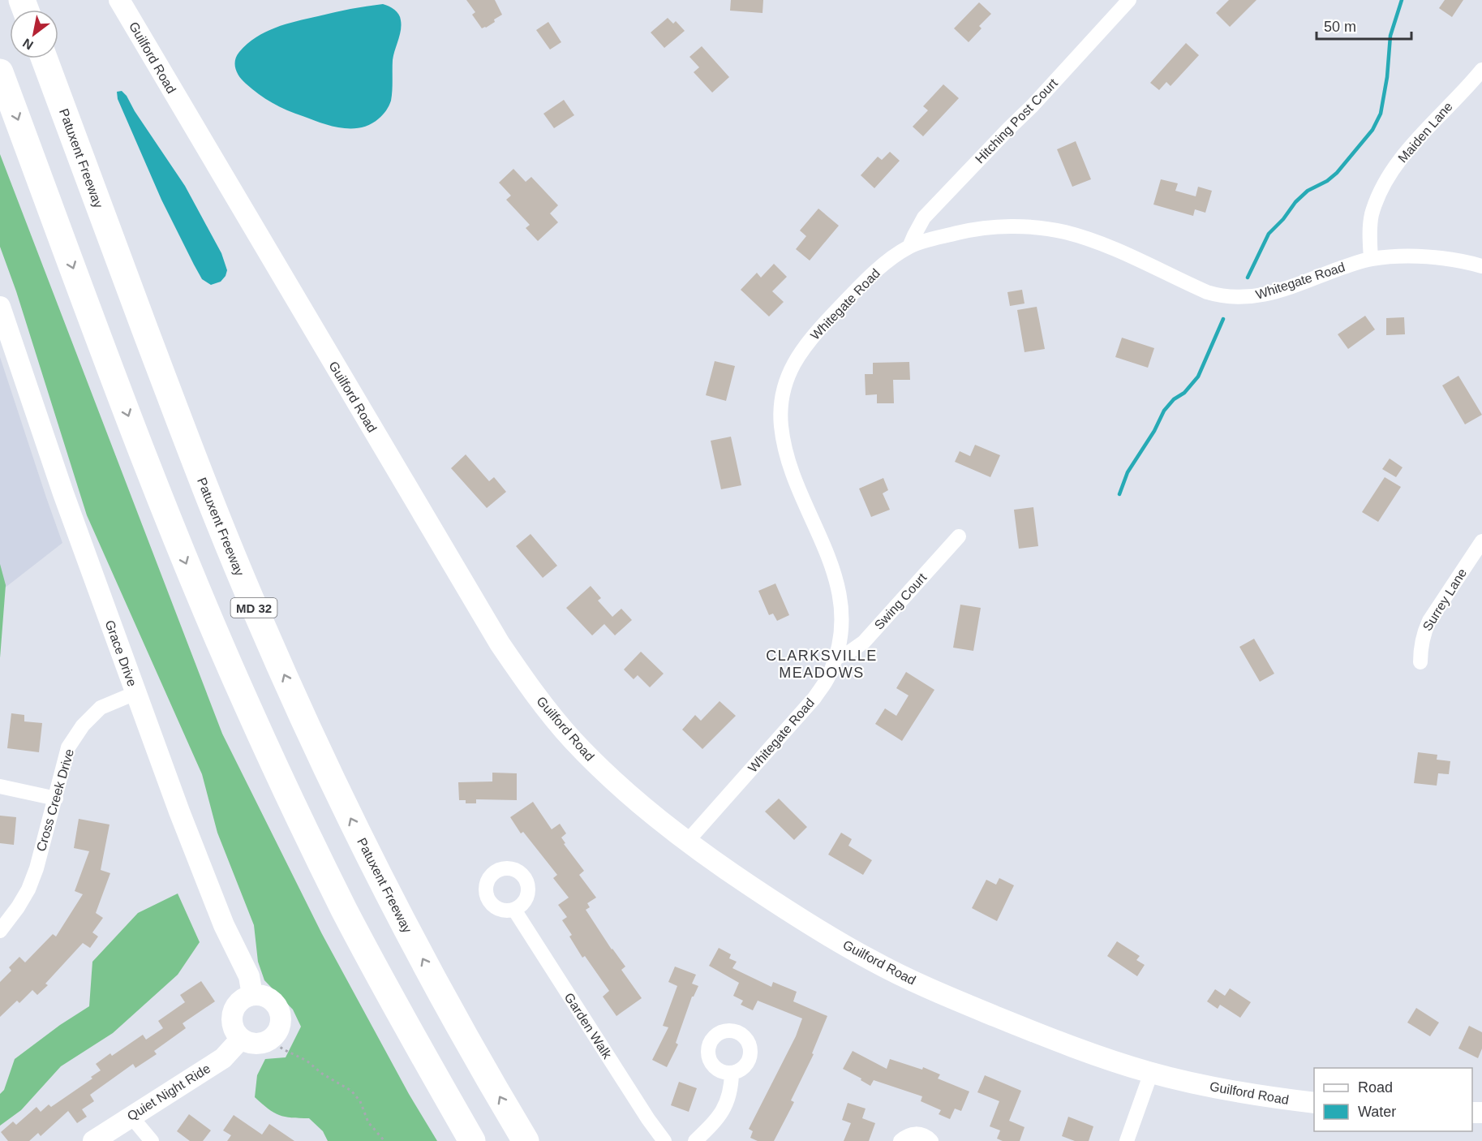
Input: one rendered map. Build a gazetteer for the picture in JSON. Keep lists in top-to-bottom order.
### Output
{
  "streets": {
    "highway": ["Patuxent Freeway", "MD 32"],
    "main road": ["Guilford Road", "Grace Drive", "Quiet Night Ride"],
    "street": [
      "Hitching Post Court",
      "Maiden Lane",
      "Whitegate Road",
      "Surrey Lane",
      "Swing Court",
      "Cross Creek Drive",
      "Garden Walk"
    ]
  },
  "crossings": [
    ["Guilford Road", "Whitegate Road"],
    ["Hitching Post Court", "Whitegate Road"],
    ["Maiden Lane", "Whitegate Road"],
    ["Whitegate Road", "Swing Court"],
    ["Grace Drive", "Cross Creek Drive"],
    ["Grace Drive", "Quiet Night Ride"]
  ],
  "districts": ["CLARKSVILLE MEADOWS"],
  "legend": ["Road", "Water"],
  "scale_bar": "50 m",
  "north": "bottom left"
}
